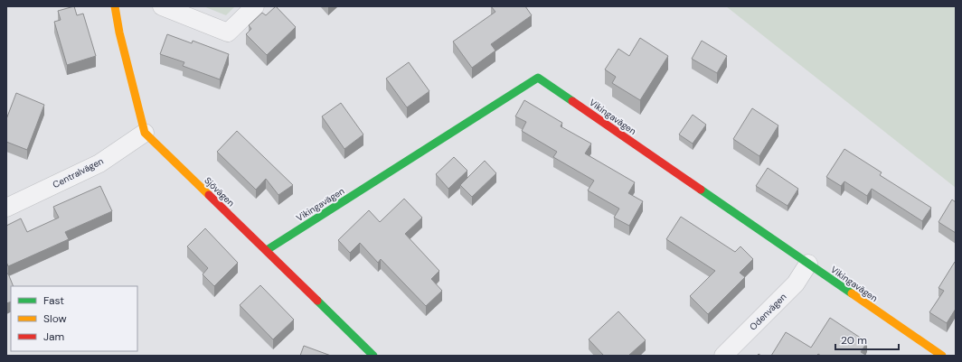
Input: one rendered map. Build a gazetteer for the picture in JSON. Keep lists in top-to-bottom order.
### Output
{
  "streets": {
    "street": [
      "Vikingavägen",
      "Centralvägen",
      "Sjövägen",
      "Odenvägen"
    ]
  },
  "crossings": [
    ["Vikingavägen", "Sjövägen"],
    ["Vikingavägen", "Odenvägen"],
    ["Centralvägen", "Sjövägen"]
  ],
  "legend": ["Fast", "Slow", "Jam"],
  "scale_bar": "20 m"
}
